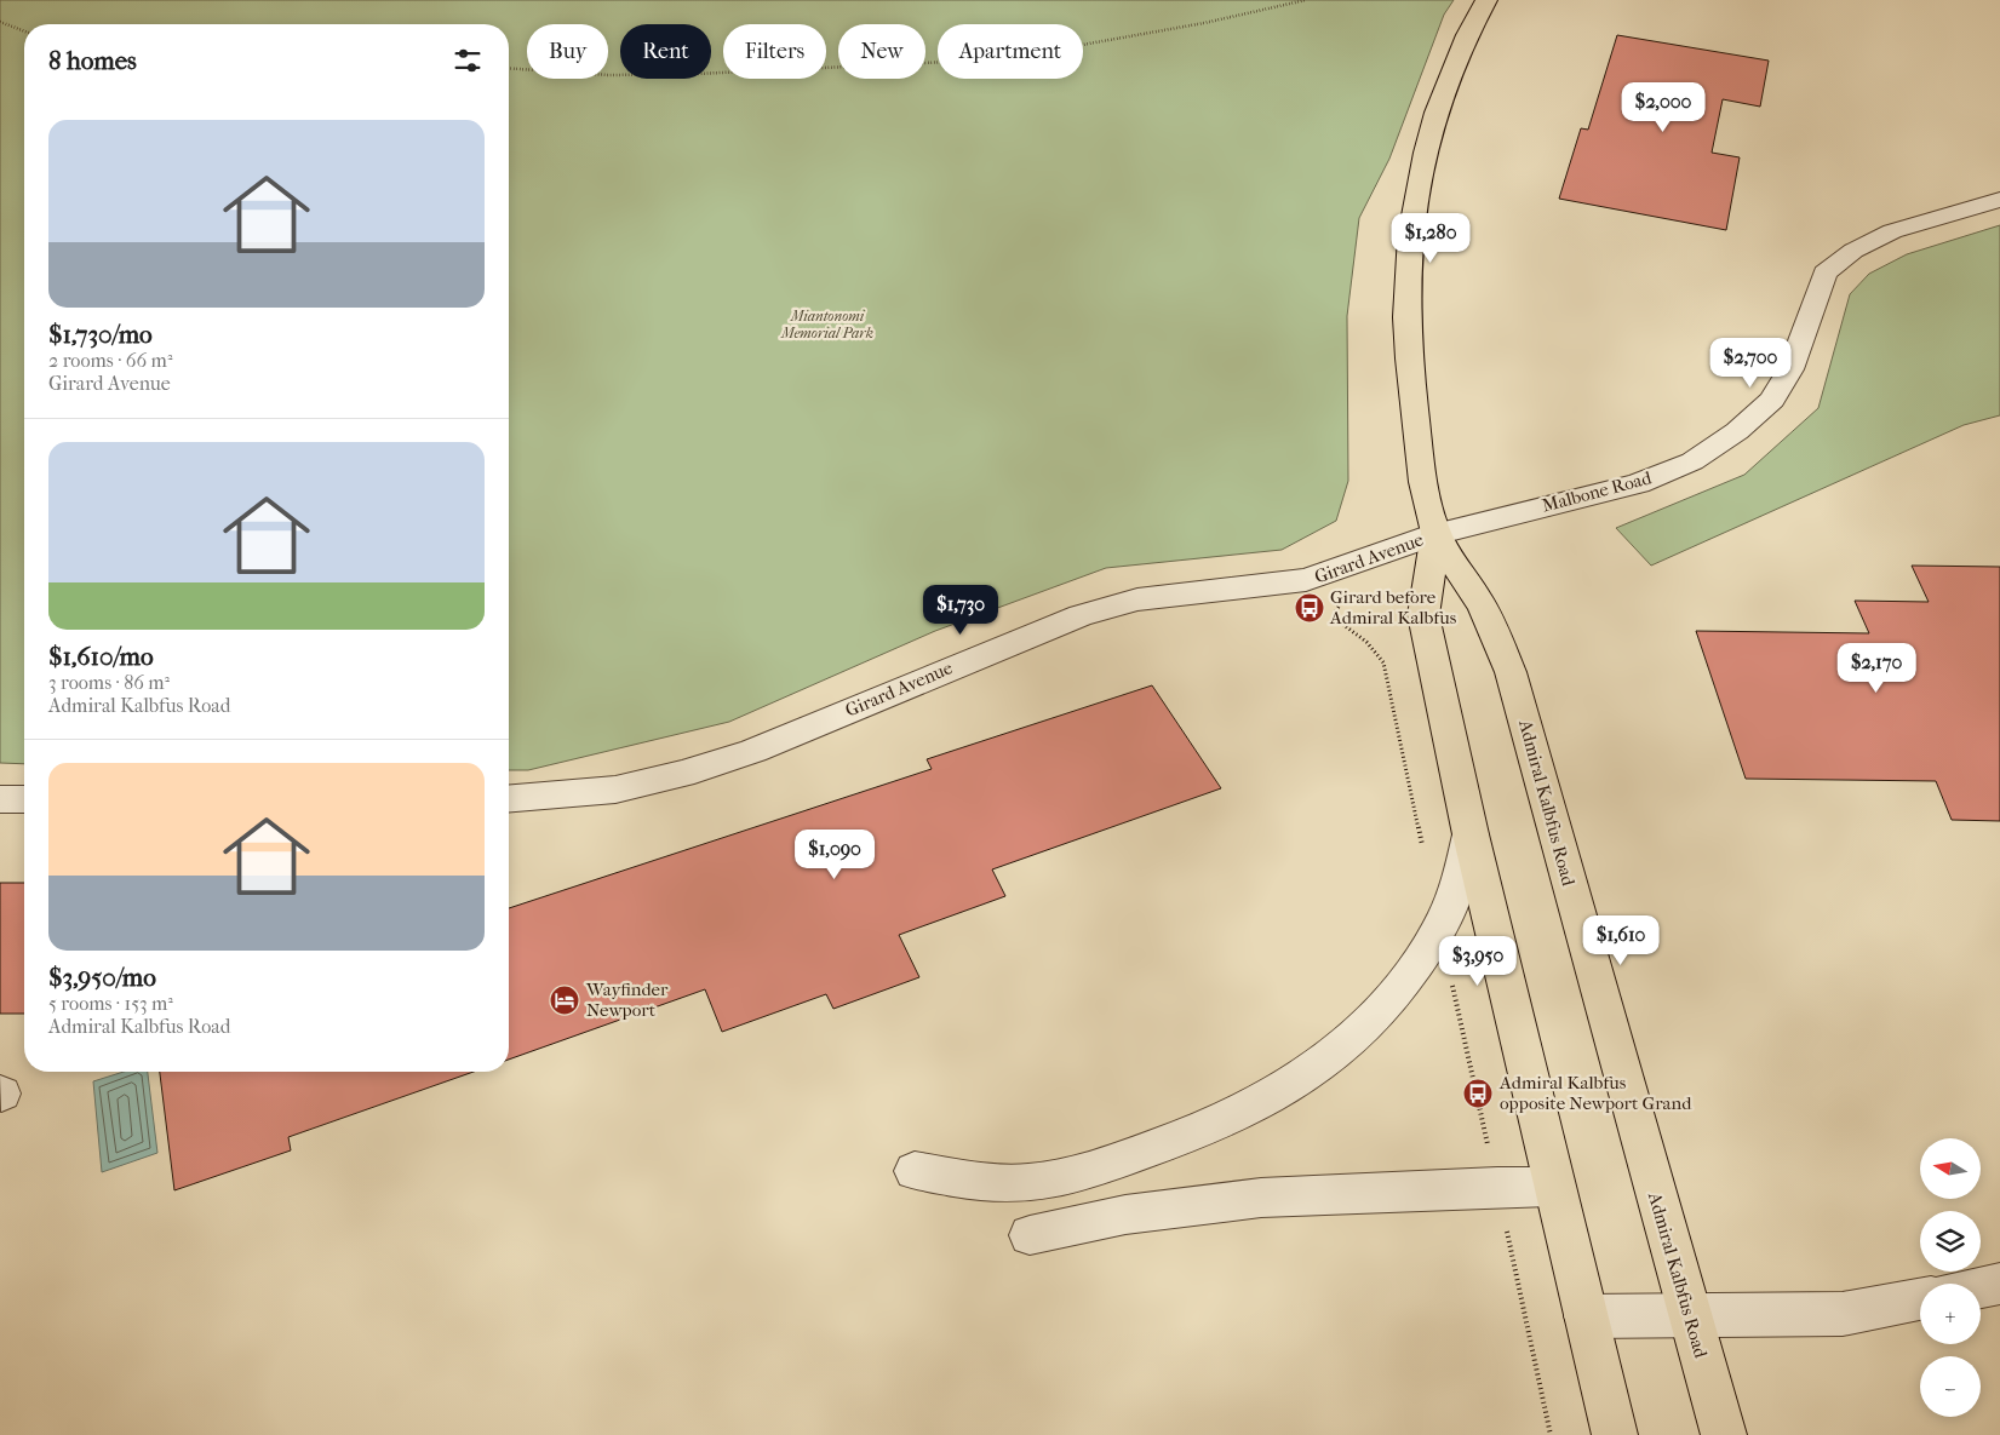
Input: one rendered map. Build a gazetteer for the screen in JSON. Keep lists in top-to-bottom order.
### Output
{
  "streets": {
    "main road": ["Admiral Kalbfus Road"],
    "street": ["Malbone Road", "Girard Avenue"]
  },
  "crossings": [
    ["Malbone Road", "Girard Avenue"],
    ["Malbone Road", "Admiral Kalbfus Road"],
    ["Girard Avenue", "Admiral Kalbfus Road"]
  ],
  "parks": ["Miantonomi Memorial Park"],
  "places": {
    "bus stop": ["Girard before Admiral Kalbfus", "Admiral Kalbfus opposite Newport Grand"],
    "hotel": ["Wayfinder Newport"]
  },
  "north": "left",
  "page": {
    "chip": [
      "Buy",
      "Rent",
      "Filters",
      "New",
      "Apartment"
    ],
    "heading": "8 homes",
    "price": [
      "$2,000",
      "$1,280",
      "$2,700",
      "$1,730",
      "$2,170",
      "$1,090",
      "$1,610",
      "$3,950"
    ],
    "list": [
      {
        "name": "$1,730/mo",
        "note": "2 rooms · 66 m² · Girard Avenue"
      },
      {
        "name": "$1,610/mo",
        "note": "3 rooms · 86 m² · Admiral Kalbfus Road"
      },
      {
        "name": "$3,950/mo",
        "note": "5 rooms · 153 m² · Admiral Kalbfus Road"
      }
    ],
    "map_buttons": ["+", "−"]
  }
}
